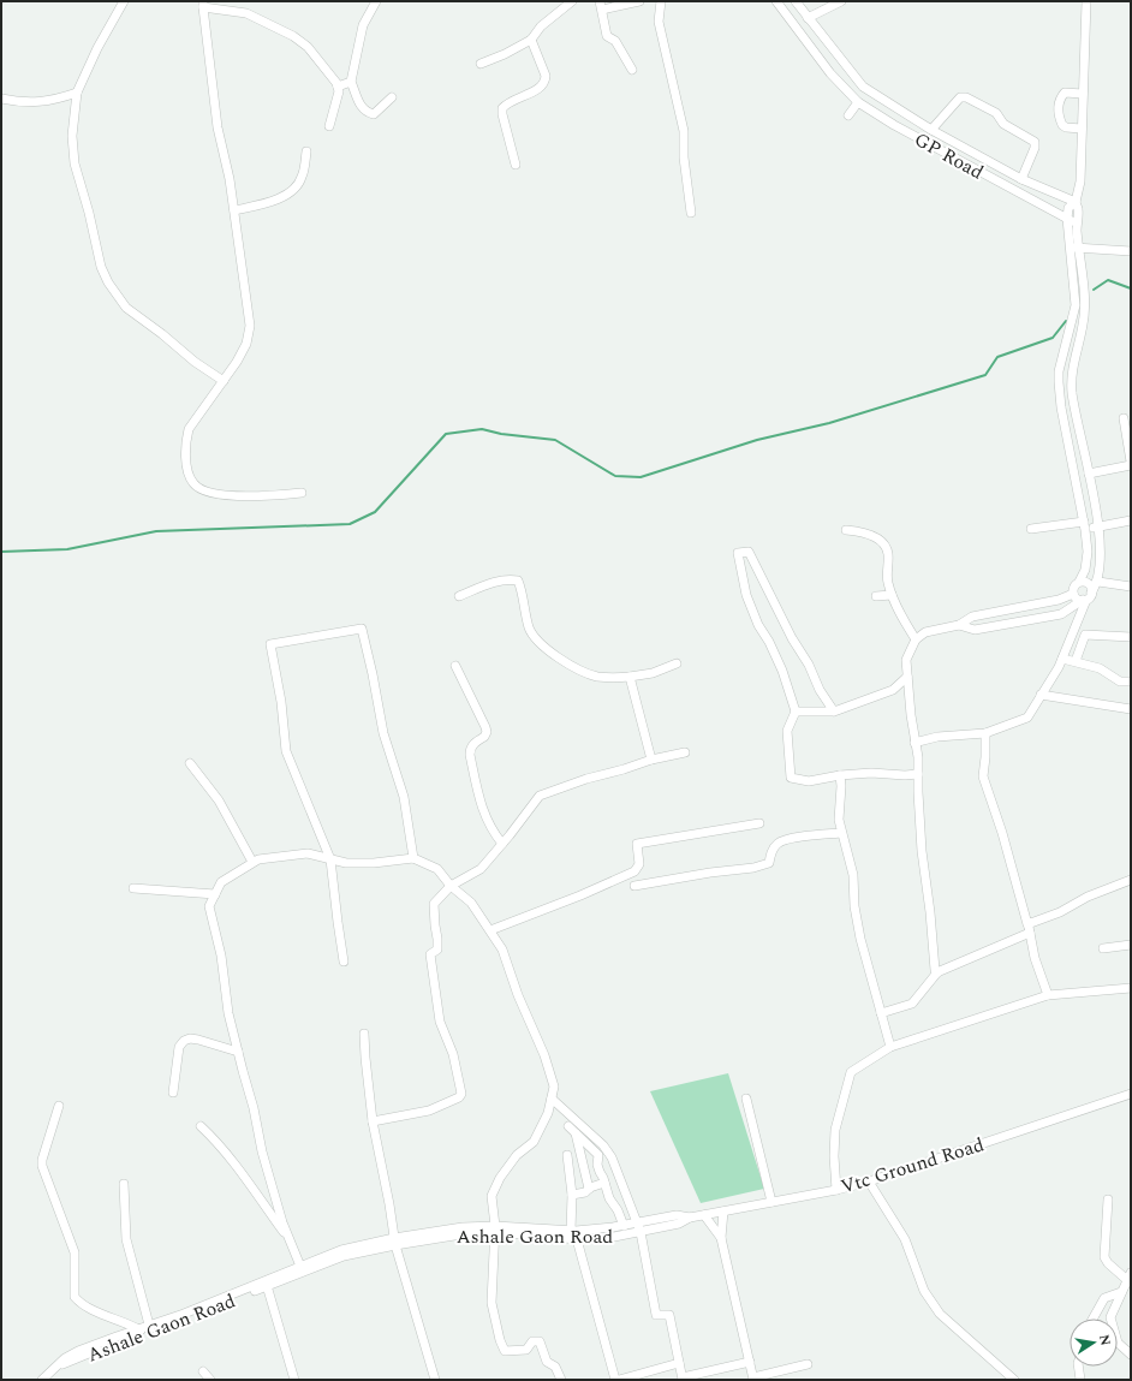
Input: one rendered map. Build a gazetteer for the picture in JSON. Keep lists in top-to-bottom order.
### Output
{
  "streets": {
    "street": ["GP Road", "Vtc Ground Road", "Ashale Gaon Road"]
  },
  "crossings": [
    ["Vtc Ground Road", "Ashale Gaon Road"]
  ],
  "north": "right"
}
